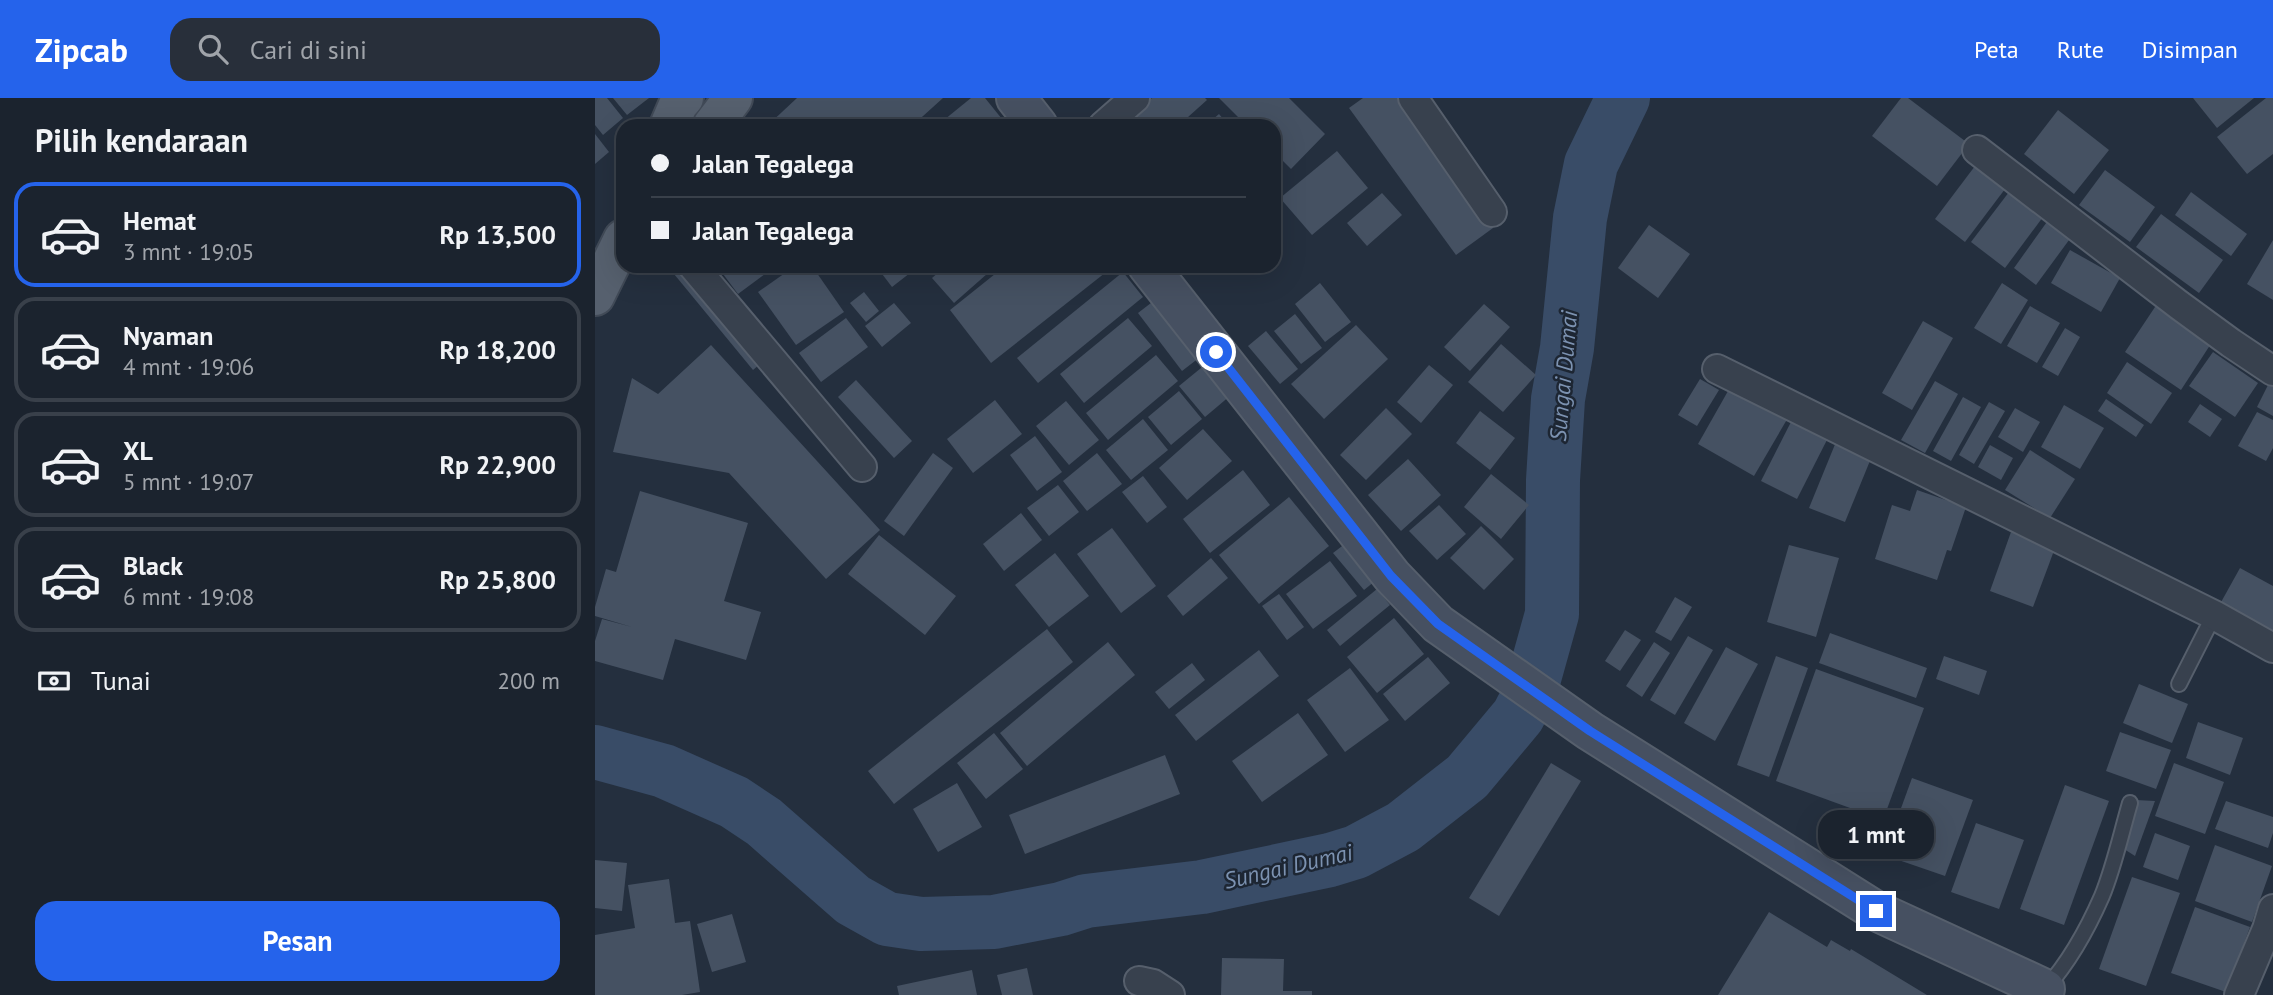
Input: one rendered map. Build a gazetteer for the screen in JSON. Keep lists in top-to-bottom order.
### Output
{
  "water": ["Sungai Dumai"],
  "page": {
    "header": "Zipcab",
    "search": "Cari di sini",
    "nav": ["Peta", "Rute", "Disimpan"],
    "heading": "Pilih kendaraan",
    "banner": ["Jalan Tegalega", "Jalan Tegalega"],
    "list": [
      {
        "name": "Hemat",
        "note": "3 mnt · 19:05",
        "value": "Rp 13,500"
      },
      {
        "name": "Nyaman",
        "note": "4 mnt · 19:06",
        "value": "Rp 18,200"
      },
      {
        "name": "XL",
        "note": "5 mnt · 19:07",
        "value": "Rp 22,900"
      },
      {
        "name": "Black",
        "note": "6 mnt · 19:08",
        "value": "Rp 25,800"
      }
    ],
    "pay": ["Tunai", "200 m"],
    "bubble": "1 mnt",
    "buttons": "Pesan"
  }
}
